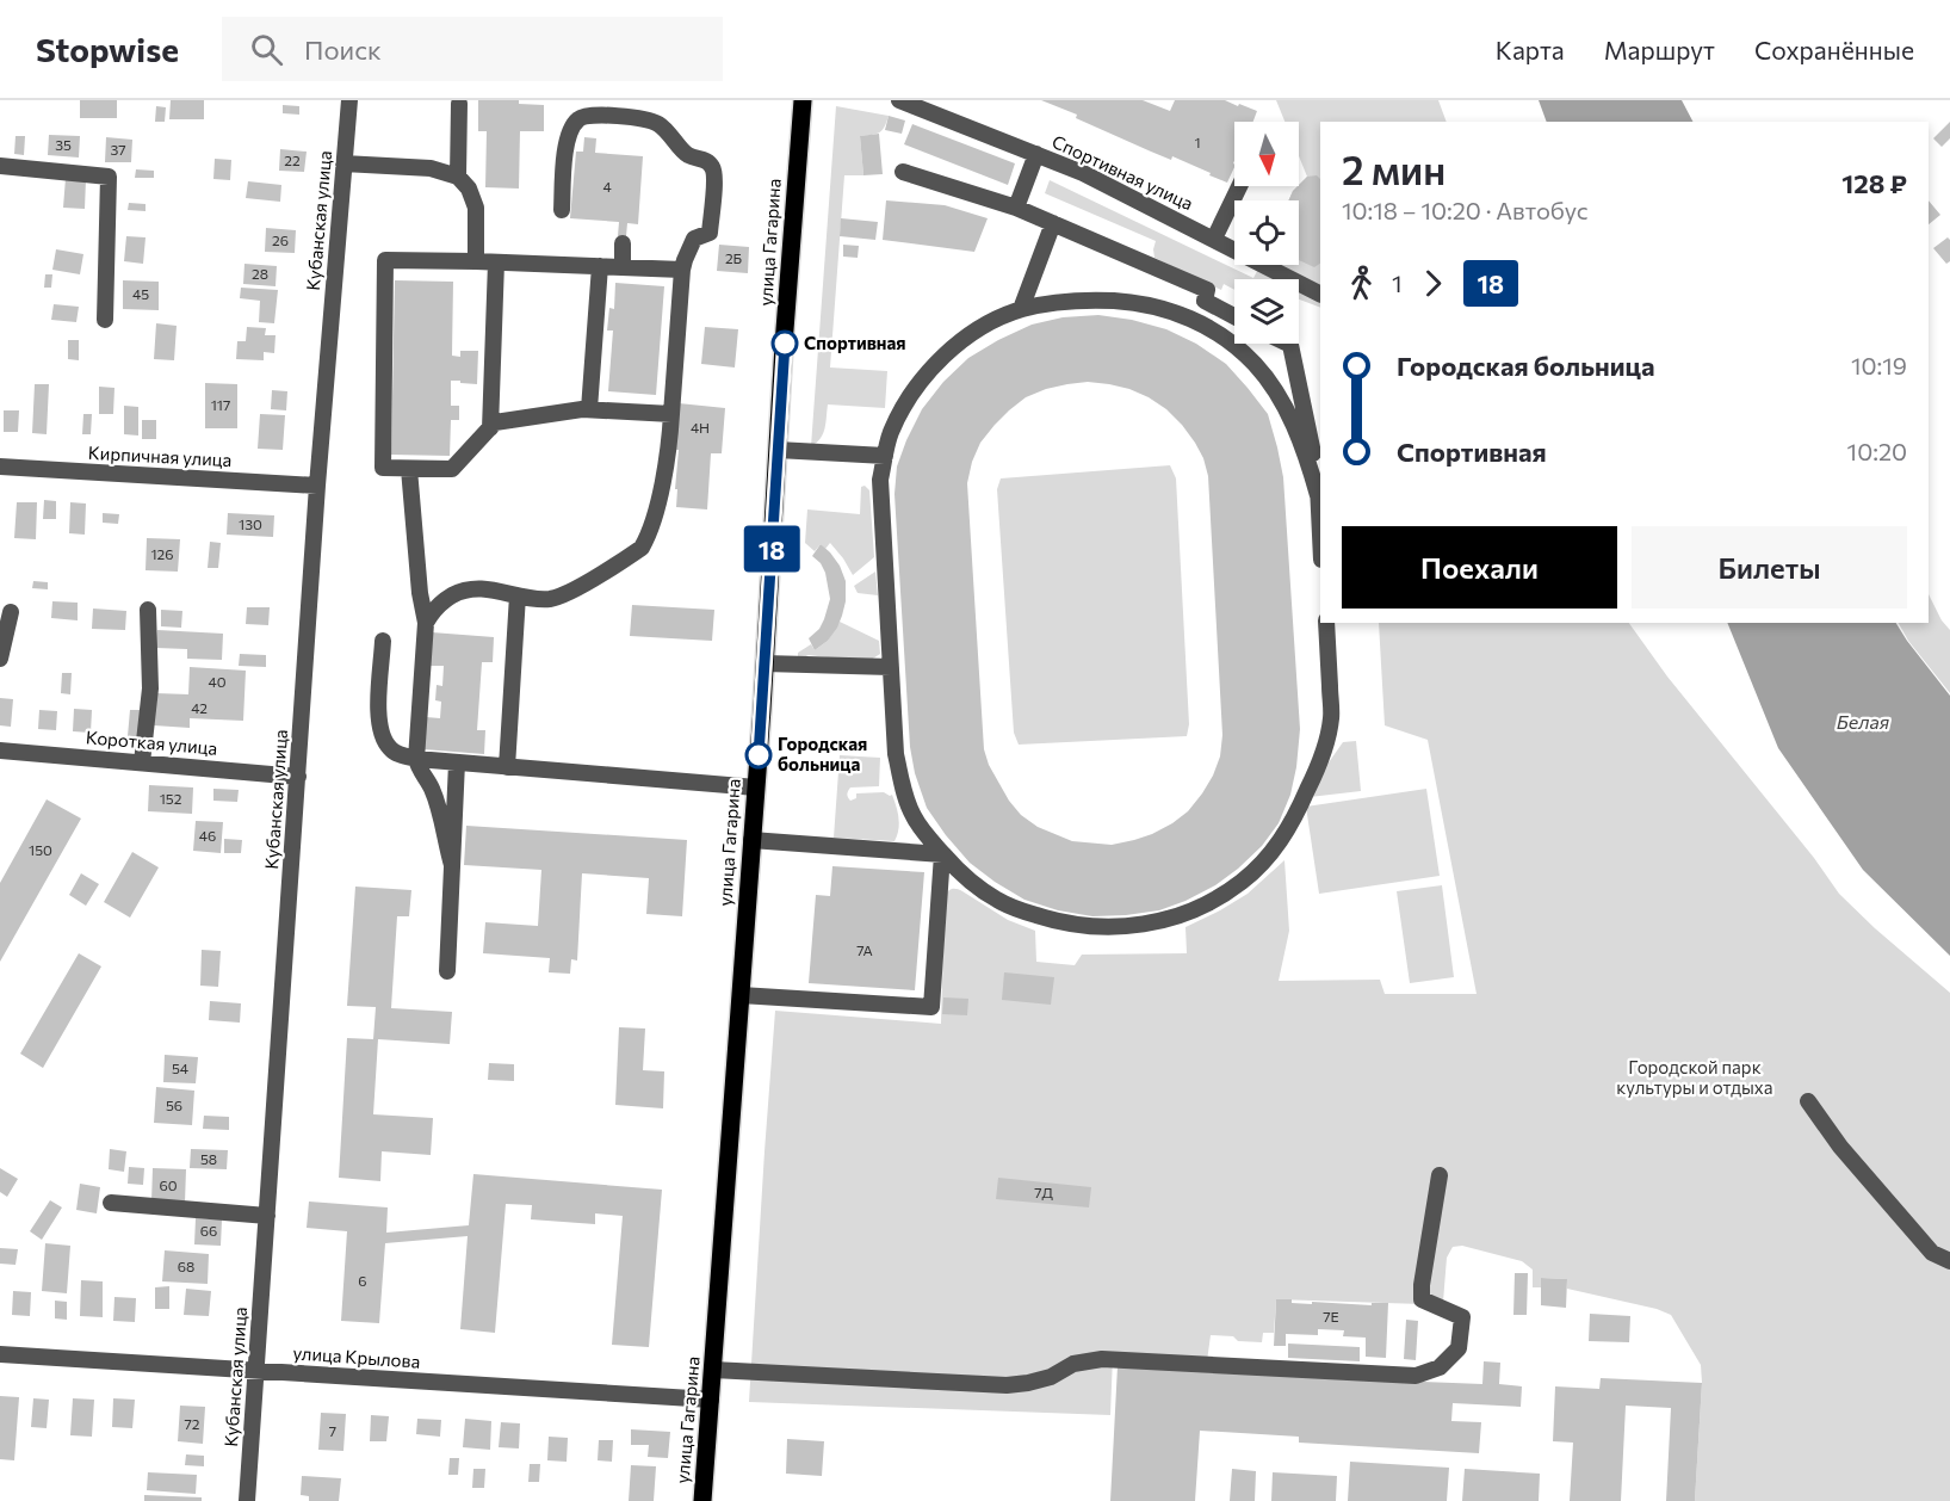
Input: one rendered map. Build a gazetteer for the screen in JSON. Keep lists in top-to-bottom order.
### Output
{
  "streets": {
    "main road": ["улица Гагарина"],
    "street": [
      "Спортивная улица",
      "Кубанская улица",
      "Кирпичная улица",
      "Короткая улица",
      "улица Крылова"
    ]
  },
  "crossings": [
    ["Кубанская улица", "Кирпичная улица"],
    ["Кубанская улица", "Короткая улица"],
    ["Кубанская улица", "улица Крылова"],
    ["улица Гагарина", "улица Крылова"]
  ],
  "water": ["Белая"],
  "parks": ["Городской парк культуры и отдыха"],
  "places": ["Спортивная", "Городская больница"],
  "lines": ["bus line 18"],
  "house_numbers": [
    "1",
    "35",
    "37",
    "22",
    "4",
    "26",
    "2Б",
    "28",
    "45",
    "117",
    "4Н",
    "130",
    "126",
    "40",
    "42",
    "152",
    "46",
    "150",
    "7А",
    "54",
    "56",
    "58",
    "60",
    "7Д",
    "66",
    "68",
    "6",
    "7Е",
    "72",
    "7"
  ],
  "north": "bottom",
  "page": {
    "header": "Stopwise",
    "search": "Поиск",
    "nav": ["Карта", "Маршрут", "Сохранённые"],
    "on_map": "18",
    "heading": ["2 мин", "10:18 – 10:20 · Автобус", "128 ₽"],
    "legs": ["1", "18"],
    "list": [
      {
        "name": "Городская больница",
        "value": "10:19"
      },
      {
        "name": "Спортивная",
        "value": "10:20"
      }
    ],
    "buttons": ["Поехали", "Билеты"]
  }
}
